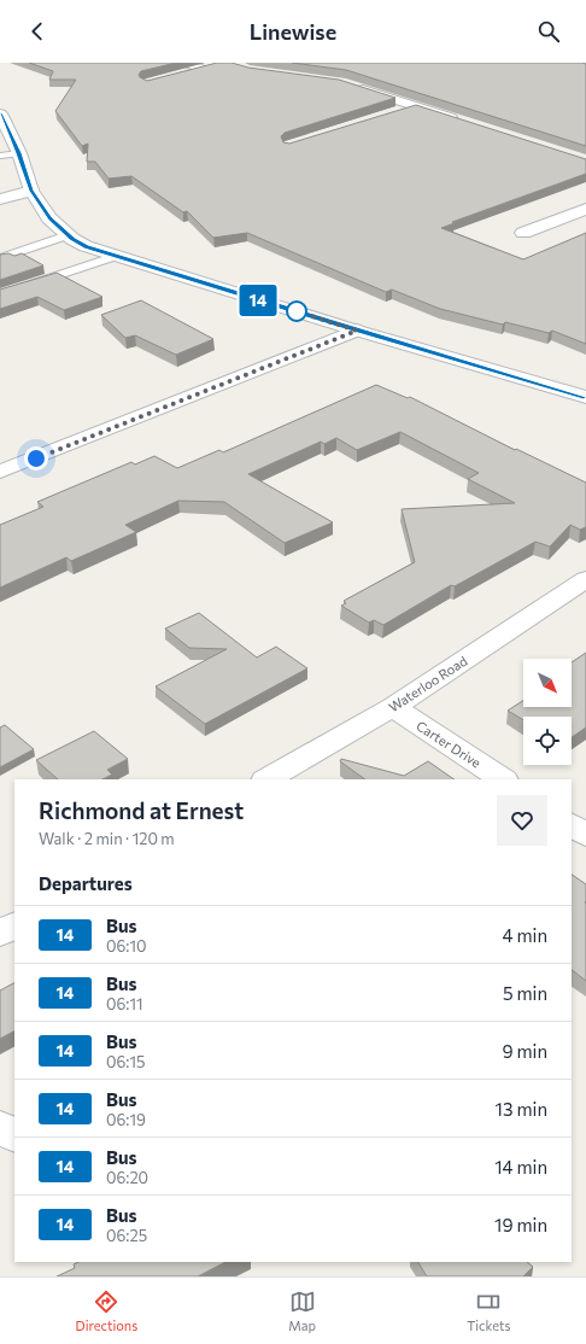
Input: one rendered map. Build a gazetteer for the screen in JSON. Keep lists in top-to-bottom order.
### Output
{
  "streets": {
    "street": ["Waterloo Road", "Carter Drive"]
  },
  "crossings": [
    ["Waterloo Road", "Carter Drive"]
  ],
  "lines": ["bus line 14"],
  "north": "bottom right",
  "page": {
    "header": "Linewise",
    "on_map": "14",
    "heading": [
      ["Richmond at Ernest", "Walk · 2 min · 120 m"],
      "Departures"
    ],
    "list": [
      {
        "mark": "14",
        "name": "Bus",
        "note": "06:10",
        "value": "4 min"
      },
      {
        "mark": "14",
        "name": "Bus",
        "note": "06:11",
        "value": "5 min"
      },
      {
        "mark": "14",
        "name": "Bus",
        "note": "06:15",
        "value": "9 min"
      },
      {
        "mark": "14",
        "name": "Bus",
        "note": "06:19",
        "value": "13 min"
      },
      {
        "mark": "14",
        "name": "Bus",
        "note": "06:20",
        "value": "14 min"
      },
      {
        "mark": "14",
        "name": "Bus",
        "note": "06:25",
        "value": "19 min"
      }
    ],
    "tabs": ["Directions", "Map", "Tickets"]
  }
}
